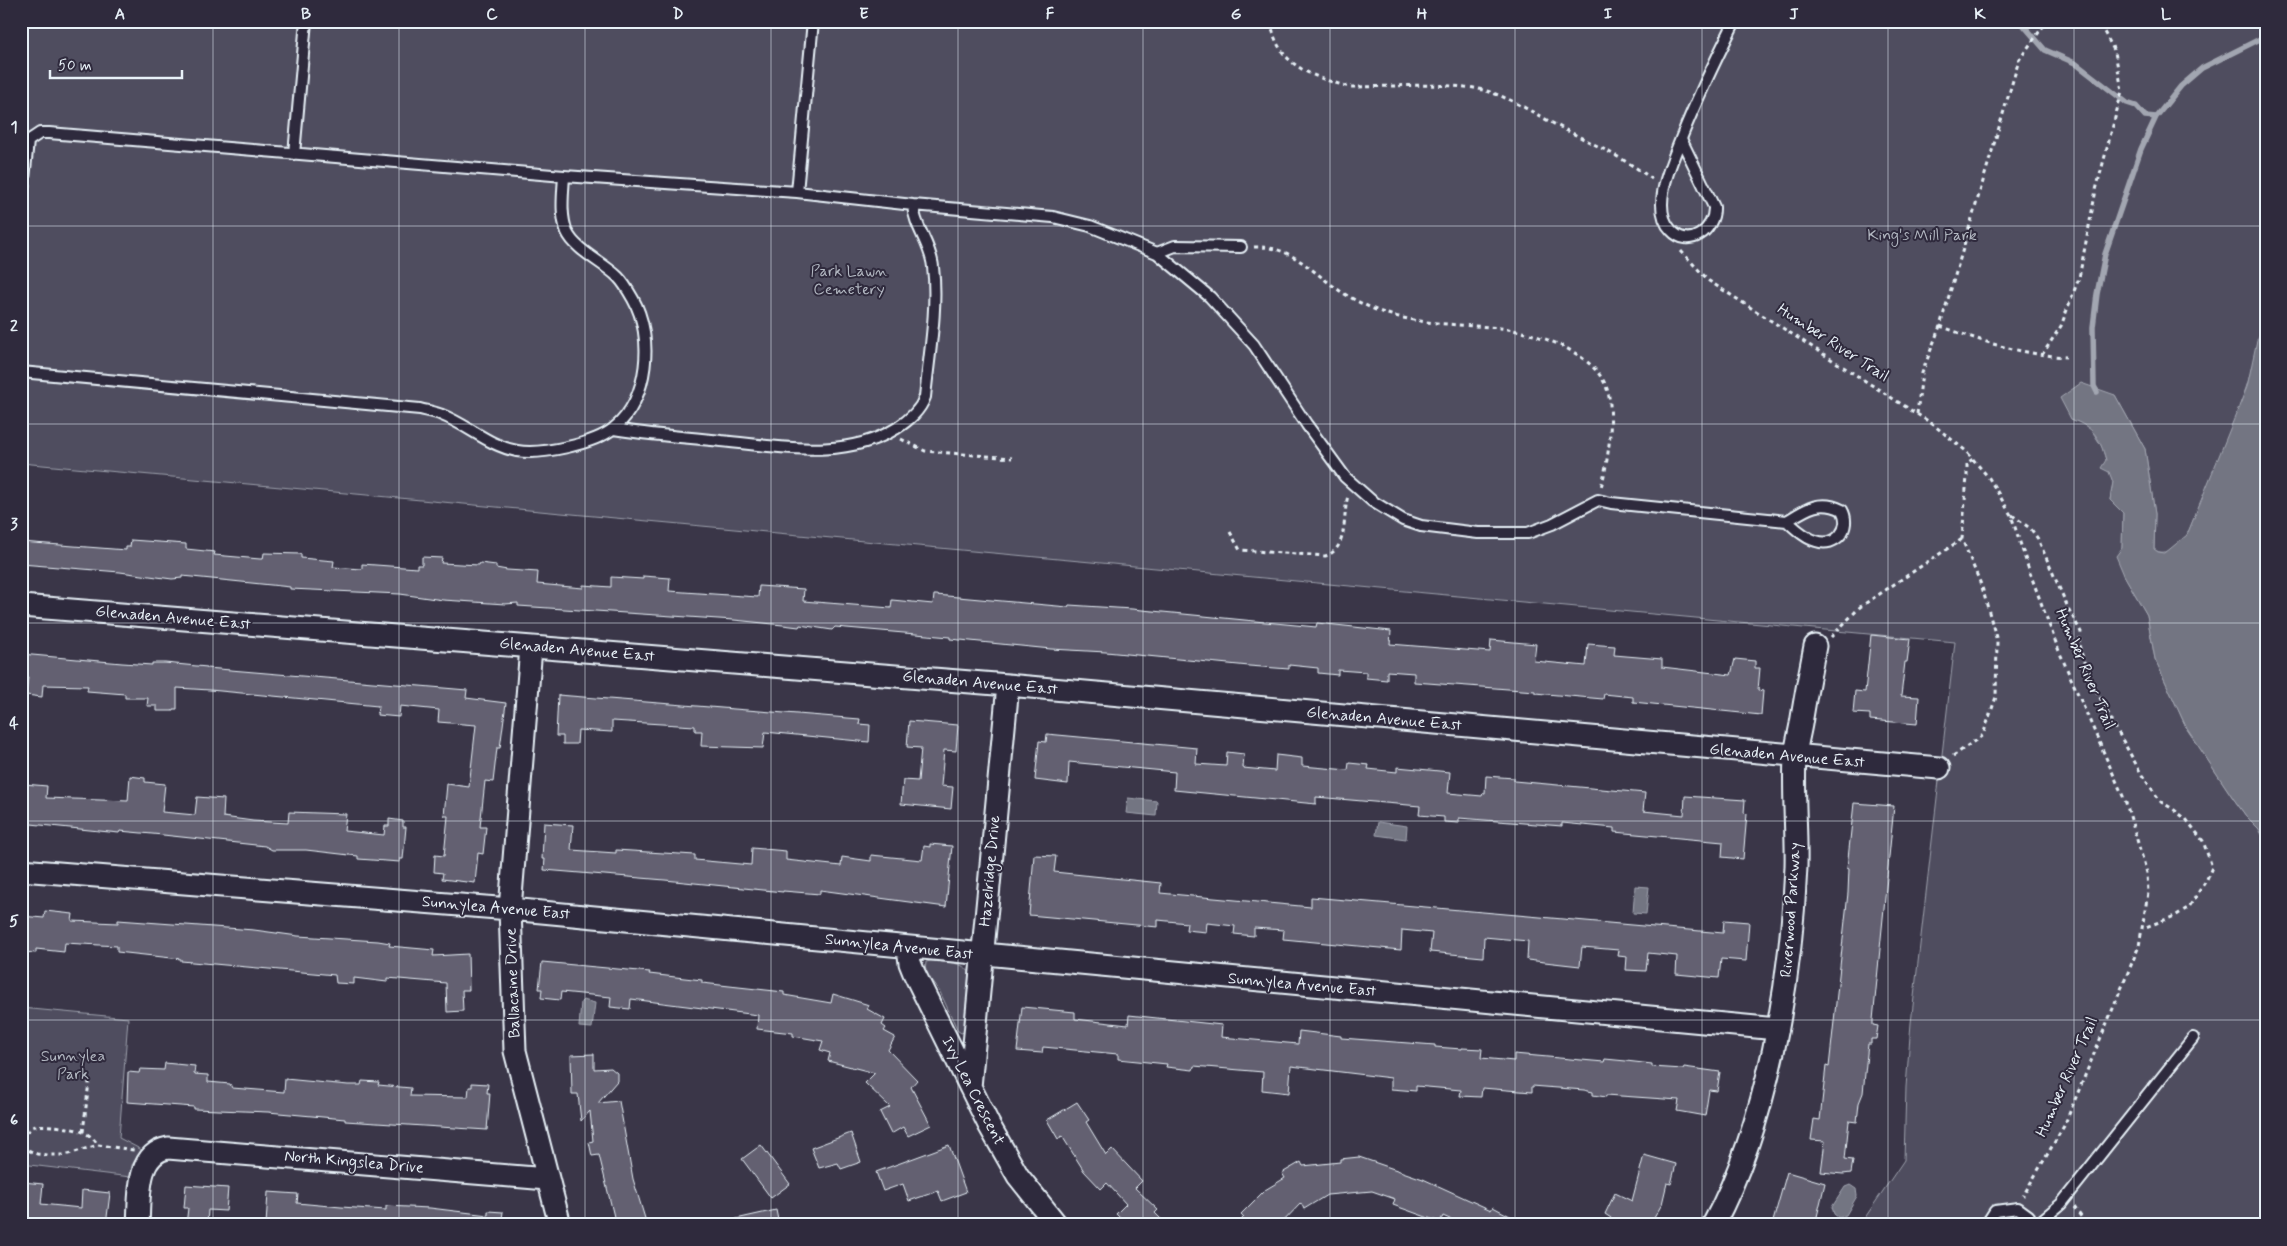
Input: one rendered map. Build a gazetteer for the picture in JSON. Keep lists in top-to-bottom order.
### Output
{
  "streets": {
    "street": [
      "Glenaden Avenue East",
      "Hazelridge Drive",
      "Sunnylea Avenue East",
      "Riverwood Parkway",
      "Ballacaine Drive",
      "Ivy Lea Crescent",
      "North Kingslea Drive"
    ],
    "path": ["Humber River Trail"]
  },
  "crossings": [
    ["Glenaden Avenue East", "Hazelridge Drive"],
    ["Glenaden Avenue East", "Riverwood Parkway"],
    ["Glenaden Avenue East", "Ballacaine Drive"],
    ["Hazelridge Drive", "Sunnylea Avenue East"],
    ["Hazelridge Drive", "Ivy Lea Crescent"],
    ["Sunnylea Avenue East", "Riverwood Parkway"],
    ["Sunnylea Avenue East", "Ballacaine Drive"],
    ["Sunnylea Avenue East", "Ivy Lea Crescent"],
    ["Ballacaine Drive", "North Kingslea Drive"]
  ],
  "parks": ["King's Mill Park", "Park Lawn Cemetery", "Sunnylea Park"],
  "scale_bar": "50 m",
  "grid": {
    "columns": [
      "A",
      "B",
      "C",
      "D",
      "E",
      "F",
      "G",
      "H",
      "I",
      "J",
      "K",
      "L"
    ],
    "rows": [
      "1",
      "2",
      "3",
      "4",
      "5",
      "6"
    ]
  }
}
